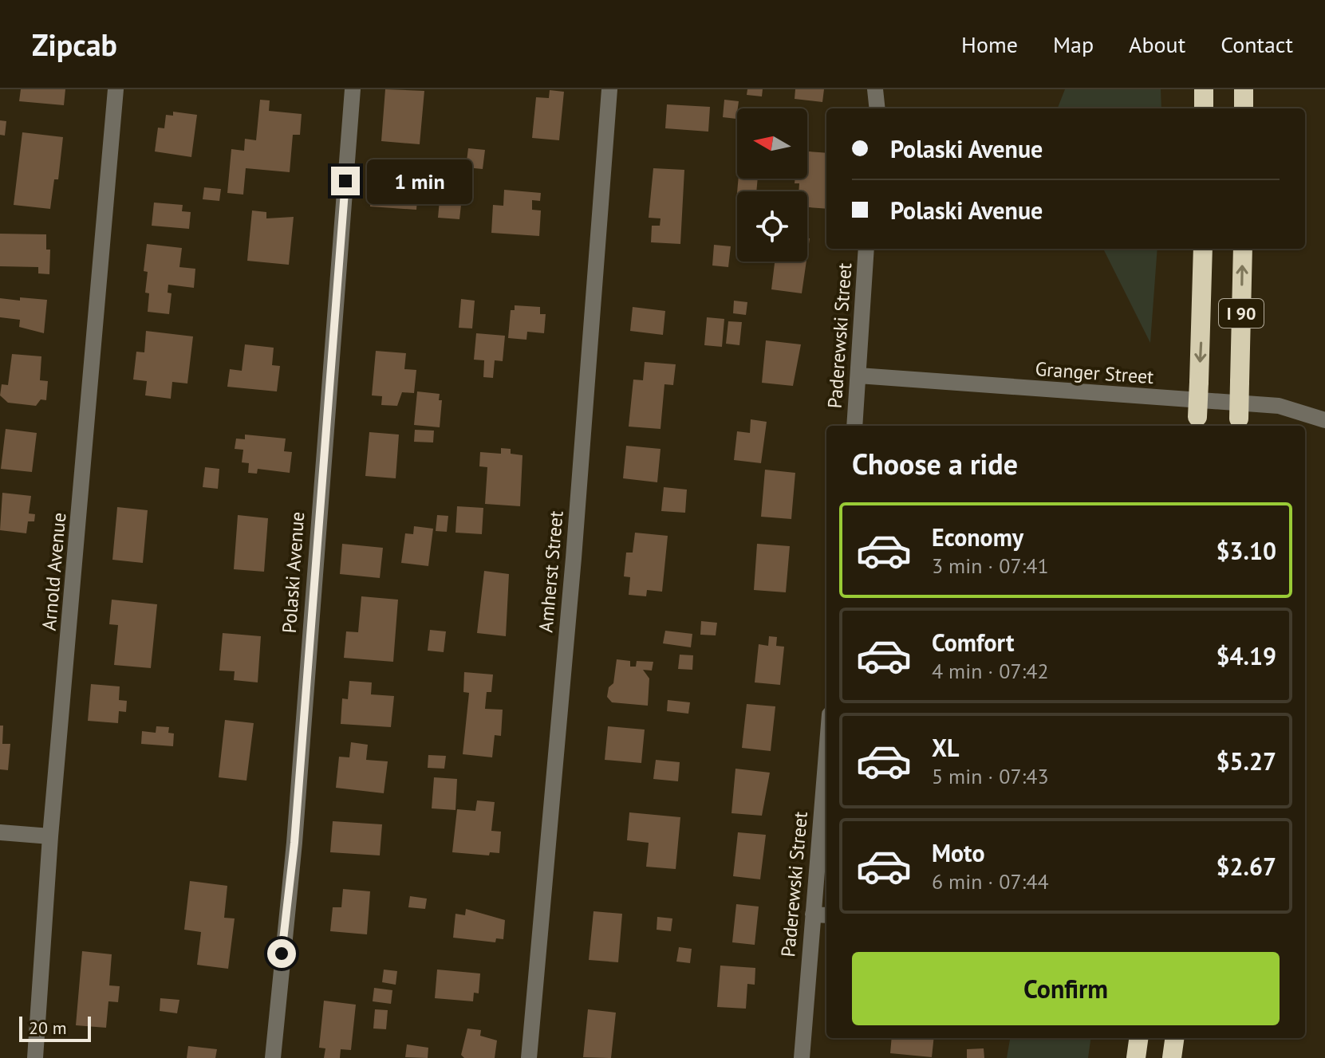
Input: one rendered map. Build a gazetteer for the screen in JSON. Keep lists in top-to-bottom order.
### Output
{
  "streets": {
    "highway": ["I 90"],
    "street": [
      "Paderewski Street",
      "Granger Street",
      "Arnold Avenue",
      "Amherst Street",
      "Polaski Avenue"
    ]
  },
  "crossings": [
    ["Paderewski Street", "Granger Street"]
  ],
  "scale_bar": "20 m",
  "north": "left",
  "page": {
    "header": "Zipcab",
    "nav": [
      "Home",
      "Map",
      "About",
      "Contact"
    ],
    "banner": ["Polaski Avenue", "Polaski Avenue"],
    "bubble": "1 min",
    "heading": "Choose a ride",
    "list": [
      {
        "name": "Economy",
        "note": "3 min · 07:41",
        "value": "$3.10"
      },
      {
        "name": "Comfort",
        "note": "4 min · 07:42",
        "value": "$4.19"
      },
      {
        "name": "XL",
        "note": "5 min · 07:43",
        "value": "$5.27"
      },
      {
        "name": "Moto",
        "note": "6 min · 07:44",
        "value": "$2.67"
      }
    ],
    "buttons": "Confirm",
    "scale": "20 m"
  }
}
